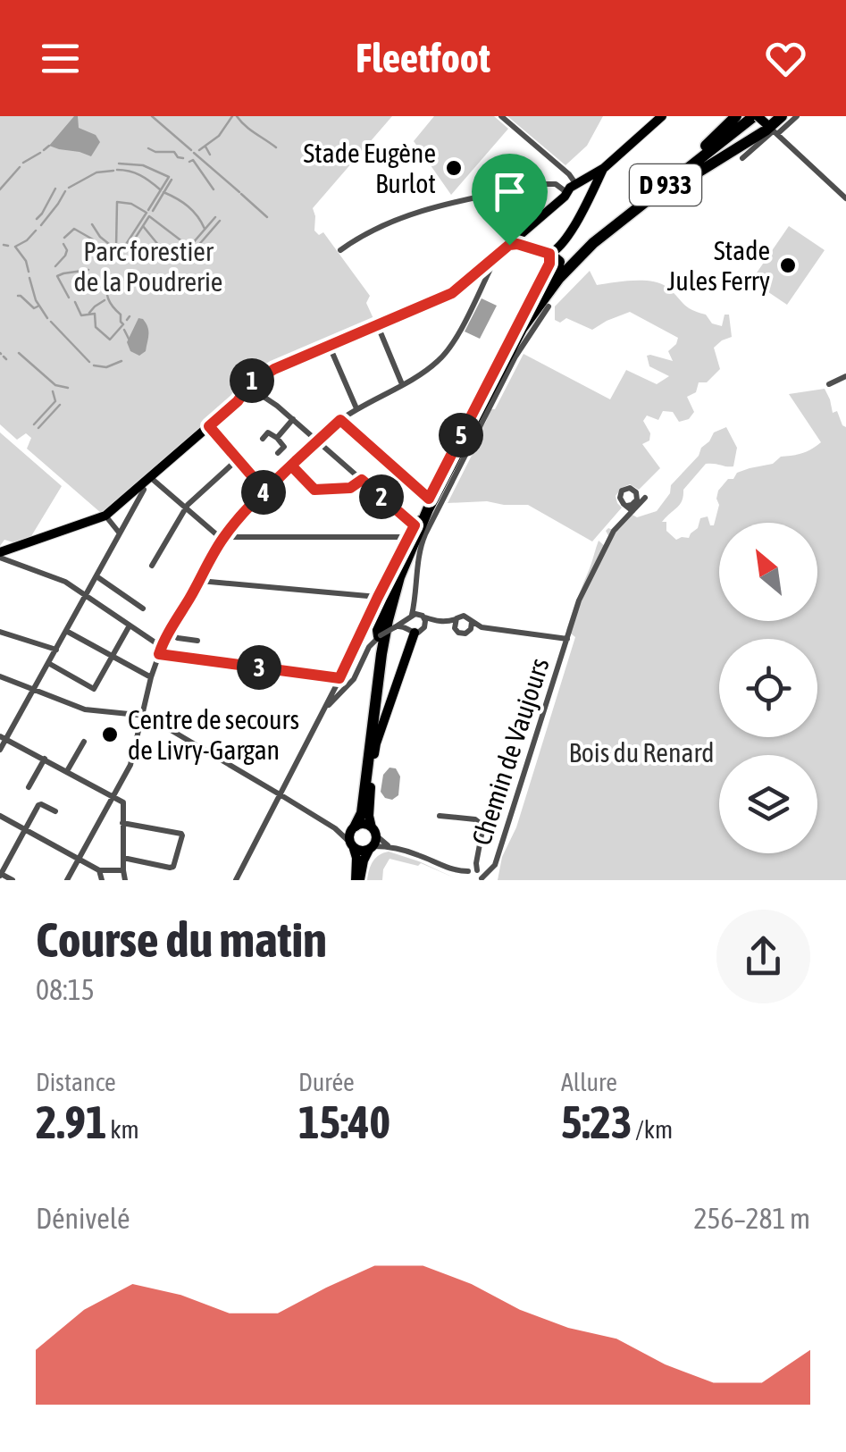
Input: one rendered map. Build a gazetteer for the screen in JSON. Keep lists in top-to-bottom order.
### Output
{
  "streets": {
    "highway": ["D 933"],
    "street": ["Chemin de Vaujours"]
  },
  "parks": ["Parc forestier de la Poudrerie", "Bois du Renard"],
  "places": ["Stade Eugène Burlot", "Stade Jules Ferry", "Centre de secours de Livry-Gargan"],
  "north": "top left",
  "page": {
    "header": "Fleetfoot",
    "pins": [
      "1",
      "5",
      "4",
      "2",
      "3"
    ],
    "heading": ["Course du matin", "08:15"],
    "stats": [
      ["Distance", "2.91 km"],
      ["Durée", "15:40"],
      ["Allure", "5:23 /km"]
    ],
    "chart": ["Dénivelé", "256–281 m"]
  }
}
